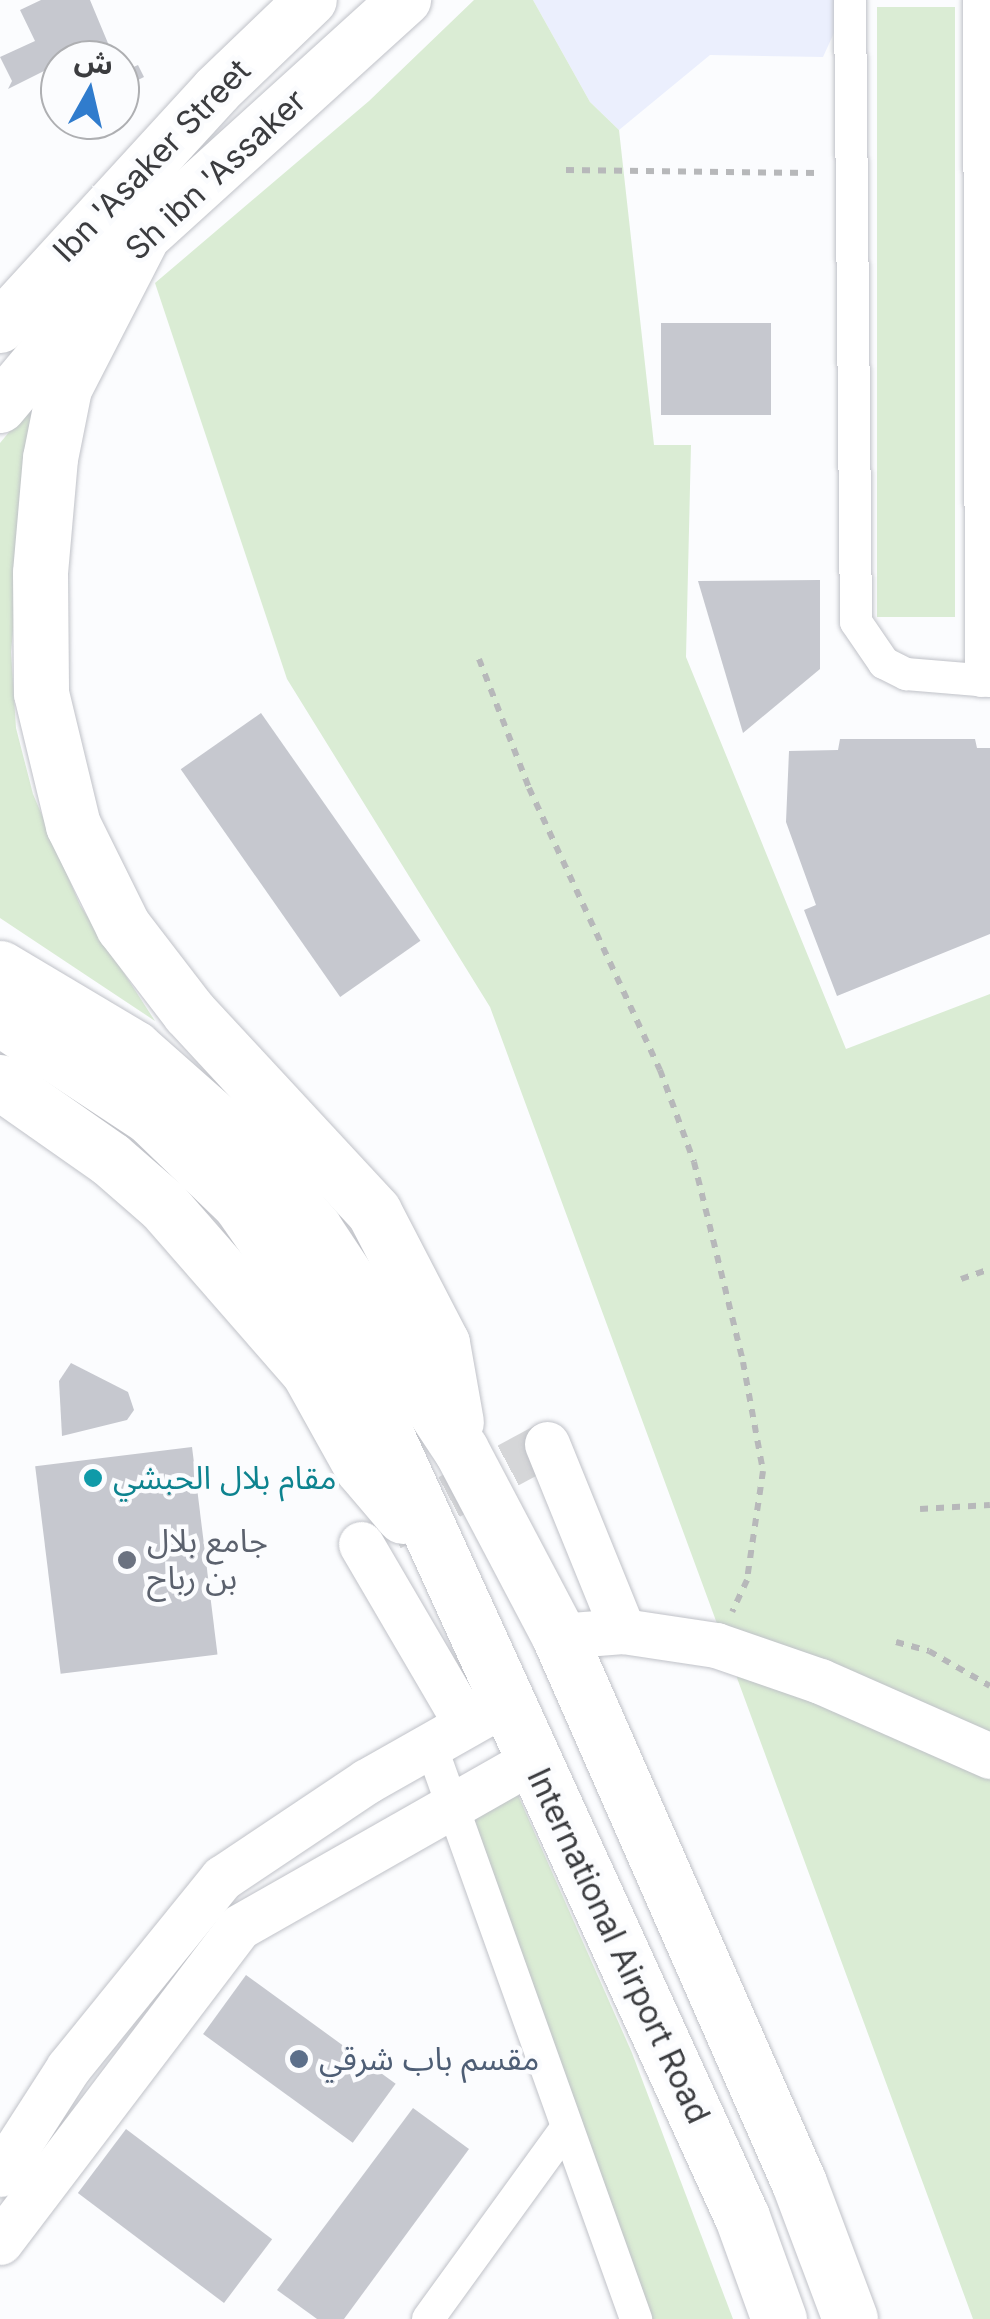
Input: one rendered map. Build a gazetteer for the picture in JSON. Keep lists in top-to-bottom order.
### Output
{
  "streets": {
    "highway": ["International Airport Road"],
    "main road": ["Ibn 'Asaker Street", "Sh ibn 'Assaker"]
  },
  "places": ["مقام بلال الحبشي", "جامع بلال بن رباح", "مقسم باب شرقي"],
  "north": "top"
}
